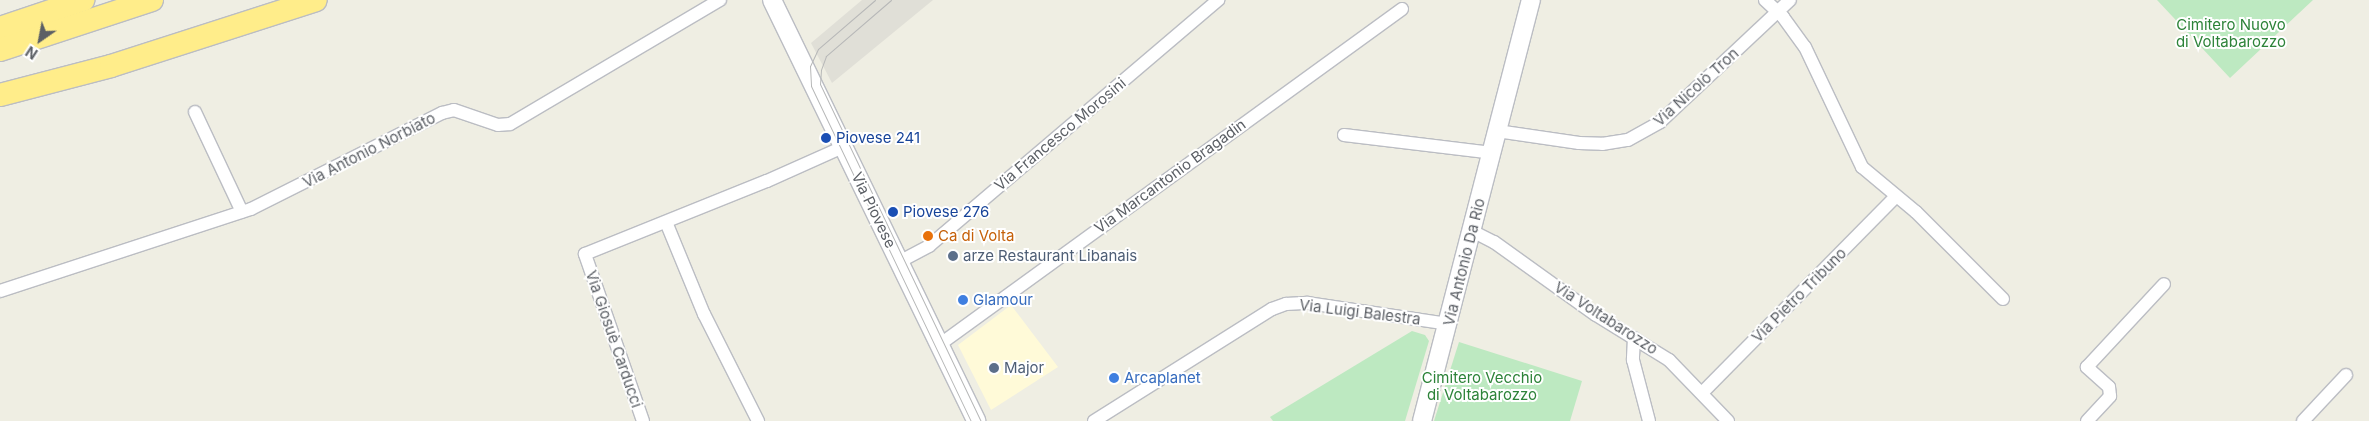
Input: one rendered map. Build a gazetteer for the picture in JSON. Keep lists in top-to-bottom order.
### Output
{
  "streets": {
    "main road": ["Via Piovese", "Via Antonio Da Rio"],
    "street": [
      "Via Nicolò Tron",
      "Via Francesco Morosini",
      "Via Antonio Norbiato",
      "Via Marcantonio Bragadin",
      "Via Pietro Tribuno",
      "Via Luigi Balestra",
      "Via Voltabarozzo",
      "Via Giosuè Carducci"
    ]
  },
  "crossings": [
    ["Via Nicolò Tron", "Via Antonio Da Rio"],
    ["Via Francesco Morosini", "Via Piovese"],
    ["Via Marcantonio Bragadin", "Via Piovese"],
    ["Via Piovese", "Via Giosuè Carducci"],
    ["Via Antonio Da Rio", "Via Luigi Balestra"],
    ["Via Antonio Da Rio", "Via Voltabarozzo"],
    ["Via Pietro Tribuno", "Via Voltabarozzo"]
  ],
  "parks": ["Cimitero Nuovo di Voltabarozzo", "Cimitero Vecchio di Voltabarozzo"],
  "places": [
    "Piovese 241",
    "Piovese 276",
    "Ca di Volta",
    "arze Restaurant Libanais",
    "Glamour",
    "Major",
    "Arcaplanet"
  ],
  "north": "bottom left"
}
